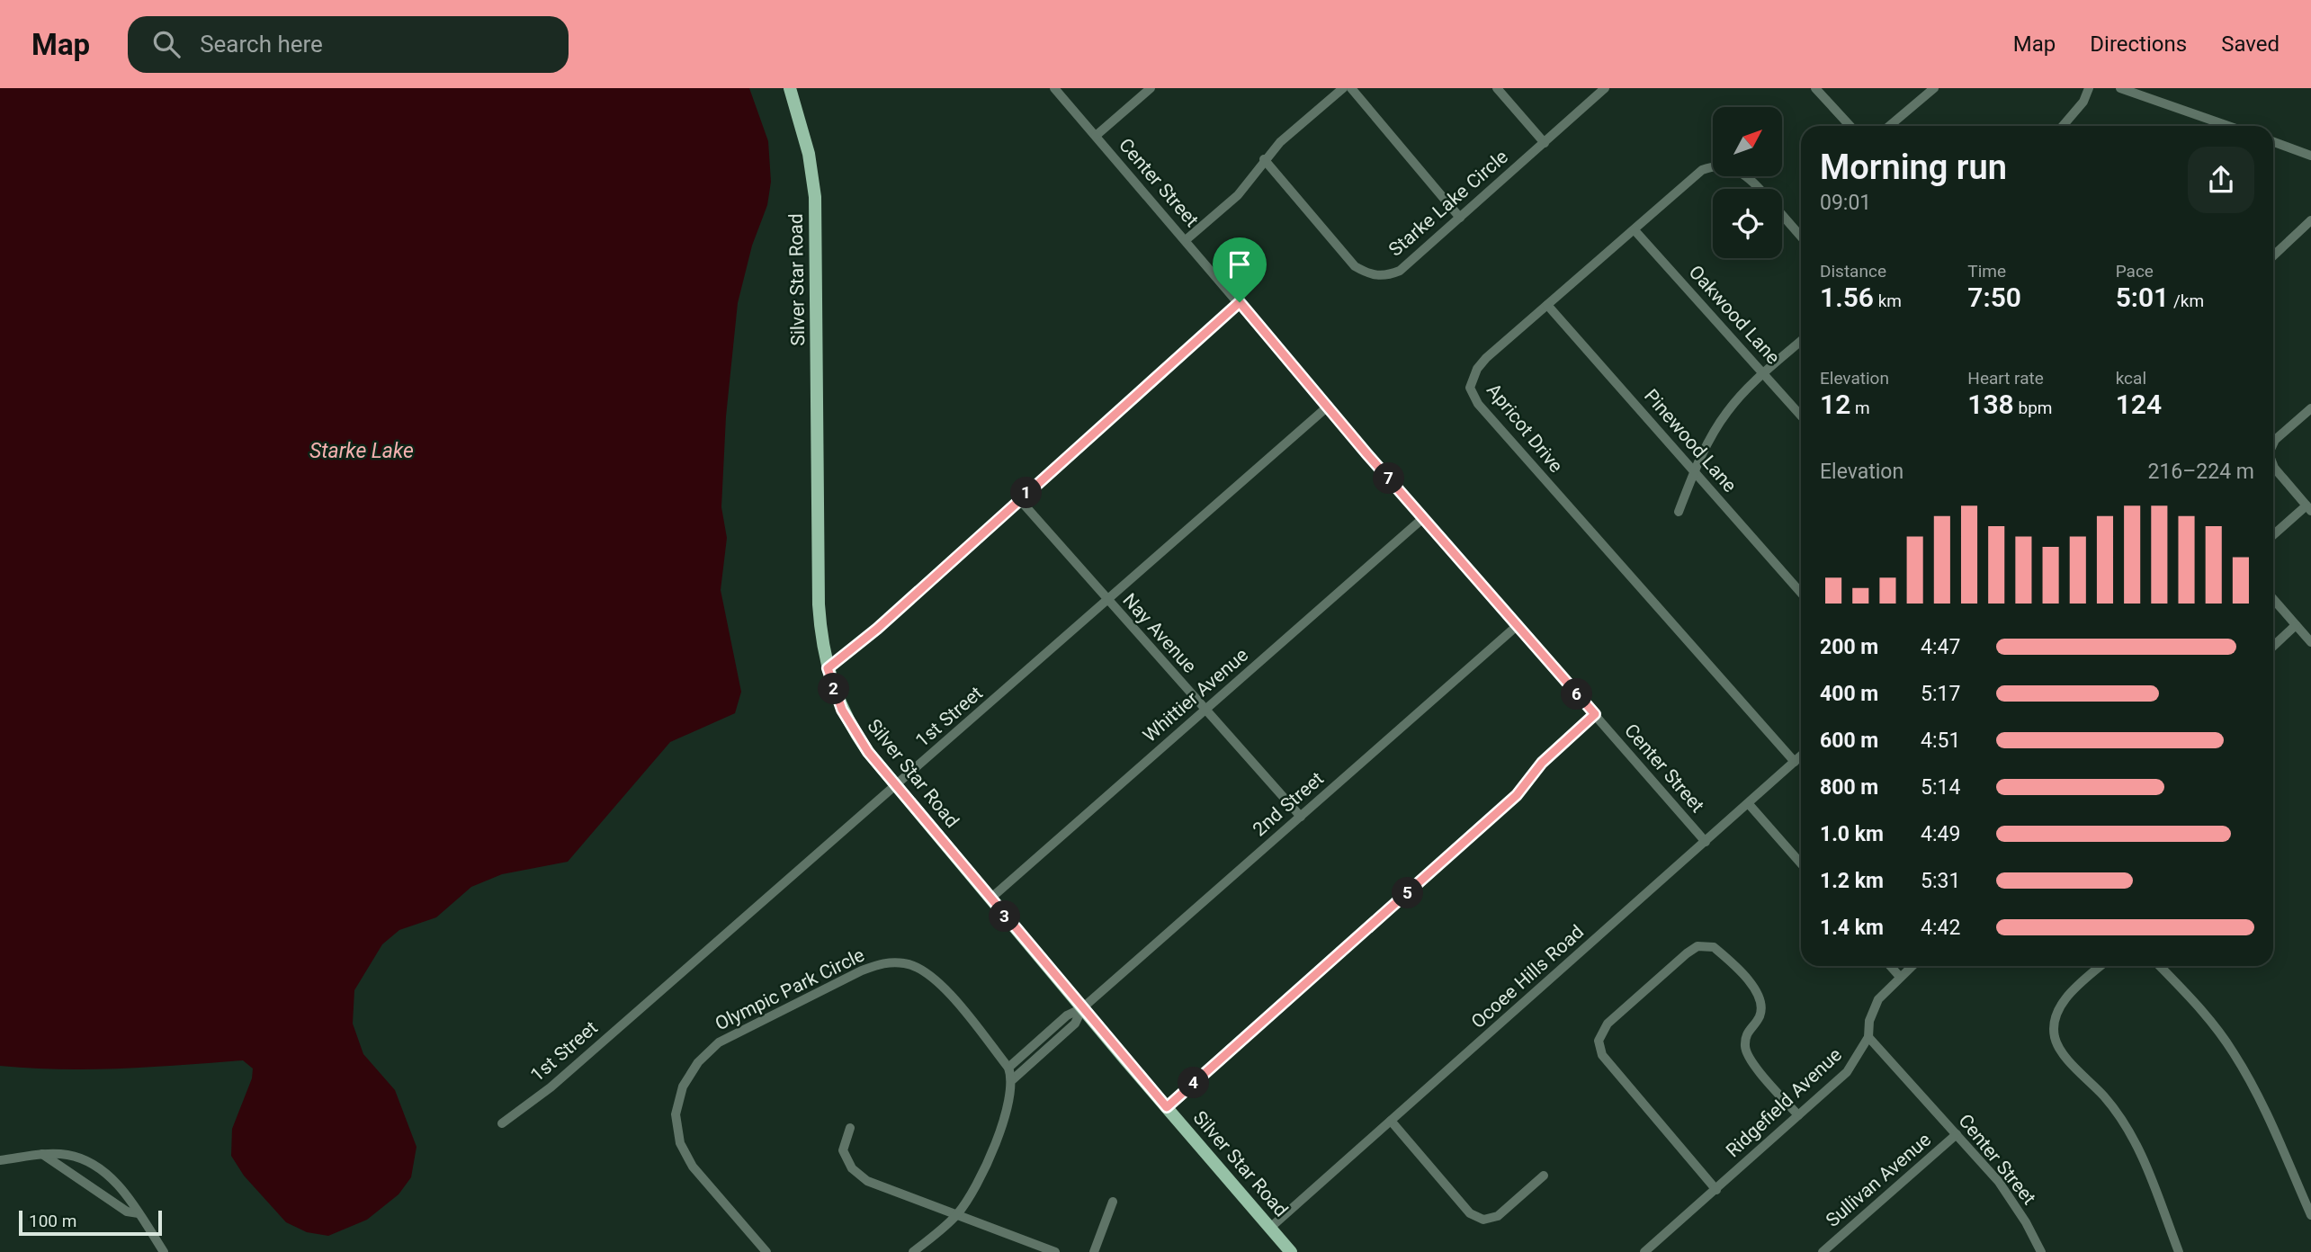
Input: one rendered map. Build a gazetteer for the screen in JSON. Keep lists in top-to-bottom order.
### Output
{
  "streets": {
    "main road": ["Silver Star Road"],
    "street": [
      "Center Street",
      "Starke Lake Circle",
      "Oakwood Lane",
      "Apricot Drive",
      "Pinewood Lane",
      "Nay Avenue",
      "Whittier Avenue",
      "1st Street",
      "2nd Street",
      "Ocoee Hills Road",
      "Olympic Park Circle",
      "Ridgefield Avenue",
      "Sullivan Avenue"
    ]
  },
  "crossings": [
    ["Center Street", "Whittier Avenue"],
    ["Center Street", "1st Street"],
    ["Center Street", "2nd Street"],
    ["Center Street", "Ocoee Hills Road"],
    ["Center Street", "Ridgefield Avenue"],
    ["Center Street", "Sullivan Avenue"],
    ["Silver Star Road", "Whittier Avenue"],
    ["Silver Star Road", "1st Street"],
    ["Silver Star Road", "2nd Street"],
    ["Silver Star Road", "Ocoee Hills Road"],
    ["Oakwood Lane", "Apricot Drive"],
    ["Apricot Drive", "Pinewood Lane"],
    ["Apricot Drive", "Ocoee Hills Road"],
    ["Nay Avenue", "Whittier Avenue"],
    ["Nay Avenue", "1st Street"],
    ["Nay Avenue", "2nd Street"]
  ],
  "water": ["Starke Lake"],
  "scale_bar": "100 m",
  "north": "top right",
  "page": {
    "header": "Map",
    "search": "Search here",
    "nav": ["Map", "Directions", "Saved"],
    "heading": ["Morning run", "09:01"],
    "stats": [
      ["Distance", "1.56 km"],
      ["Time", "7:50"],
      ["Pace", "5:01 /km"],
      ["Elevation", "12 m"],
      ["Heart rate", "138 bpm"],
      ["kcal", "124"]
    ],
    "chart": ["Elevation", "216–224 m"],
    "pins": [
      "7",
      "1",
      "2",
      "6",
      "5",
      "3",
      "4"
    ],
    "list": [
      {
        "name": "200 m",
        "note": "4:47"
      },
      {
        "name": "400 m",
        "note": "5:17"
      },
      {
        "name": "600 m",
        "note": "4:51"
      },
      {
        "name": "800 m",
        "note": "5:14"
      },
      {
        "name": "1.0 km",
        "note": "4:49"
      },
      {
        "name": "1.2 km",
        "note": "5:31"
      },
      {
        "name": "1.4 km",
        "note": "4:42"
      }
    ],
    "scale": "100 m"
  }
}
